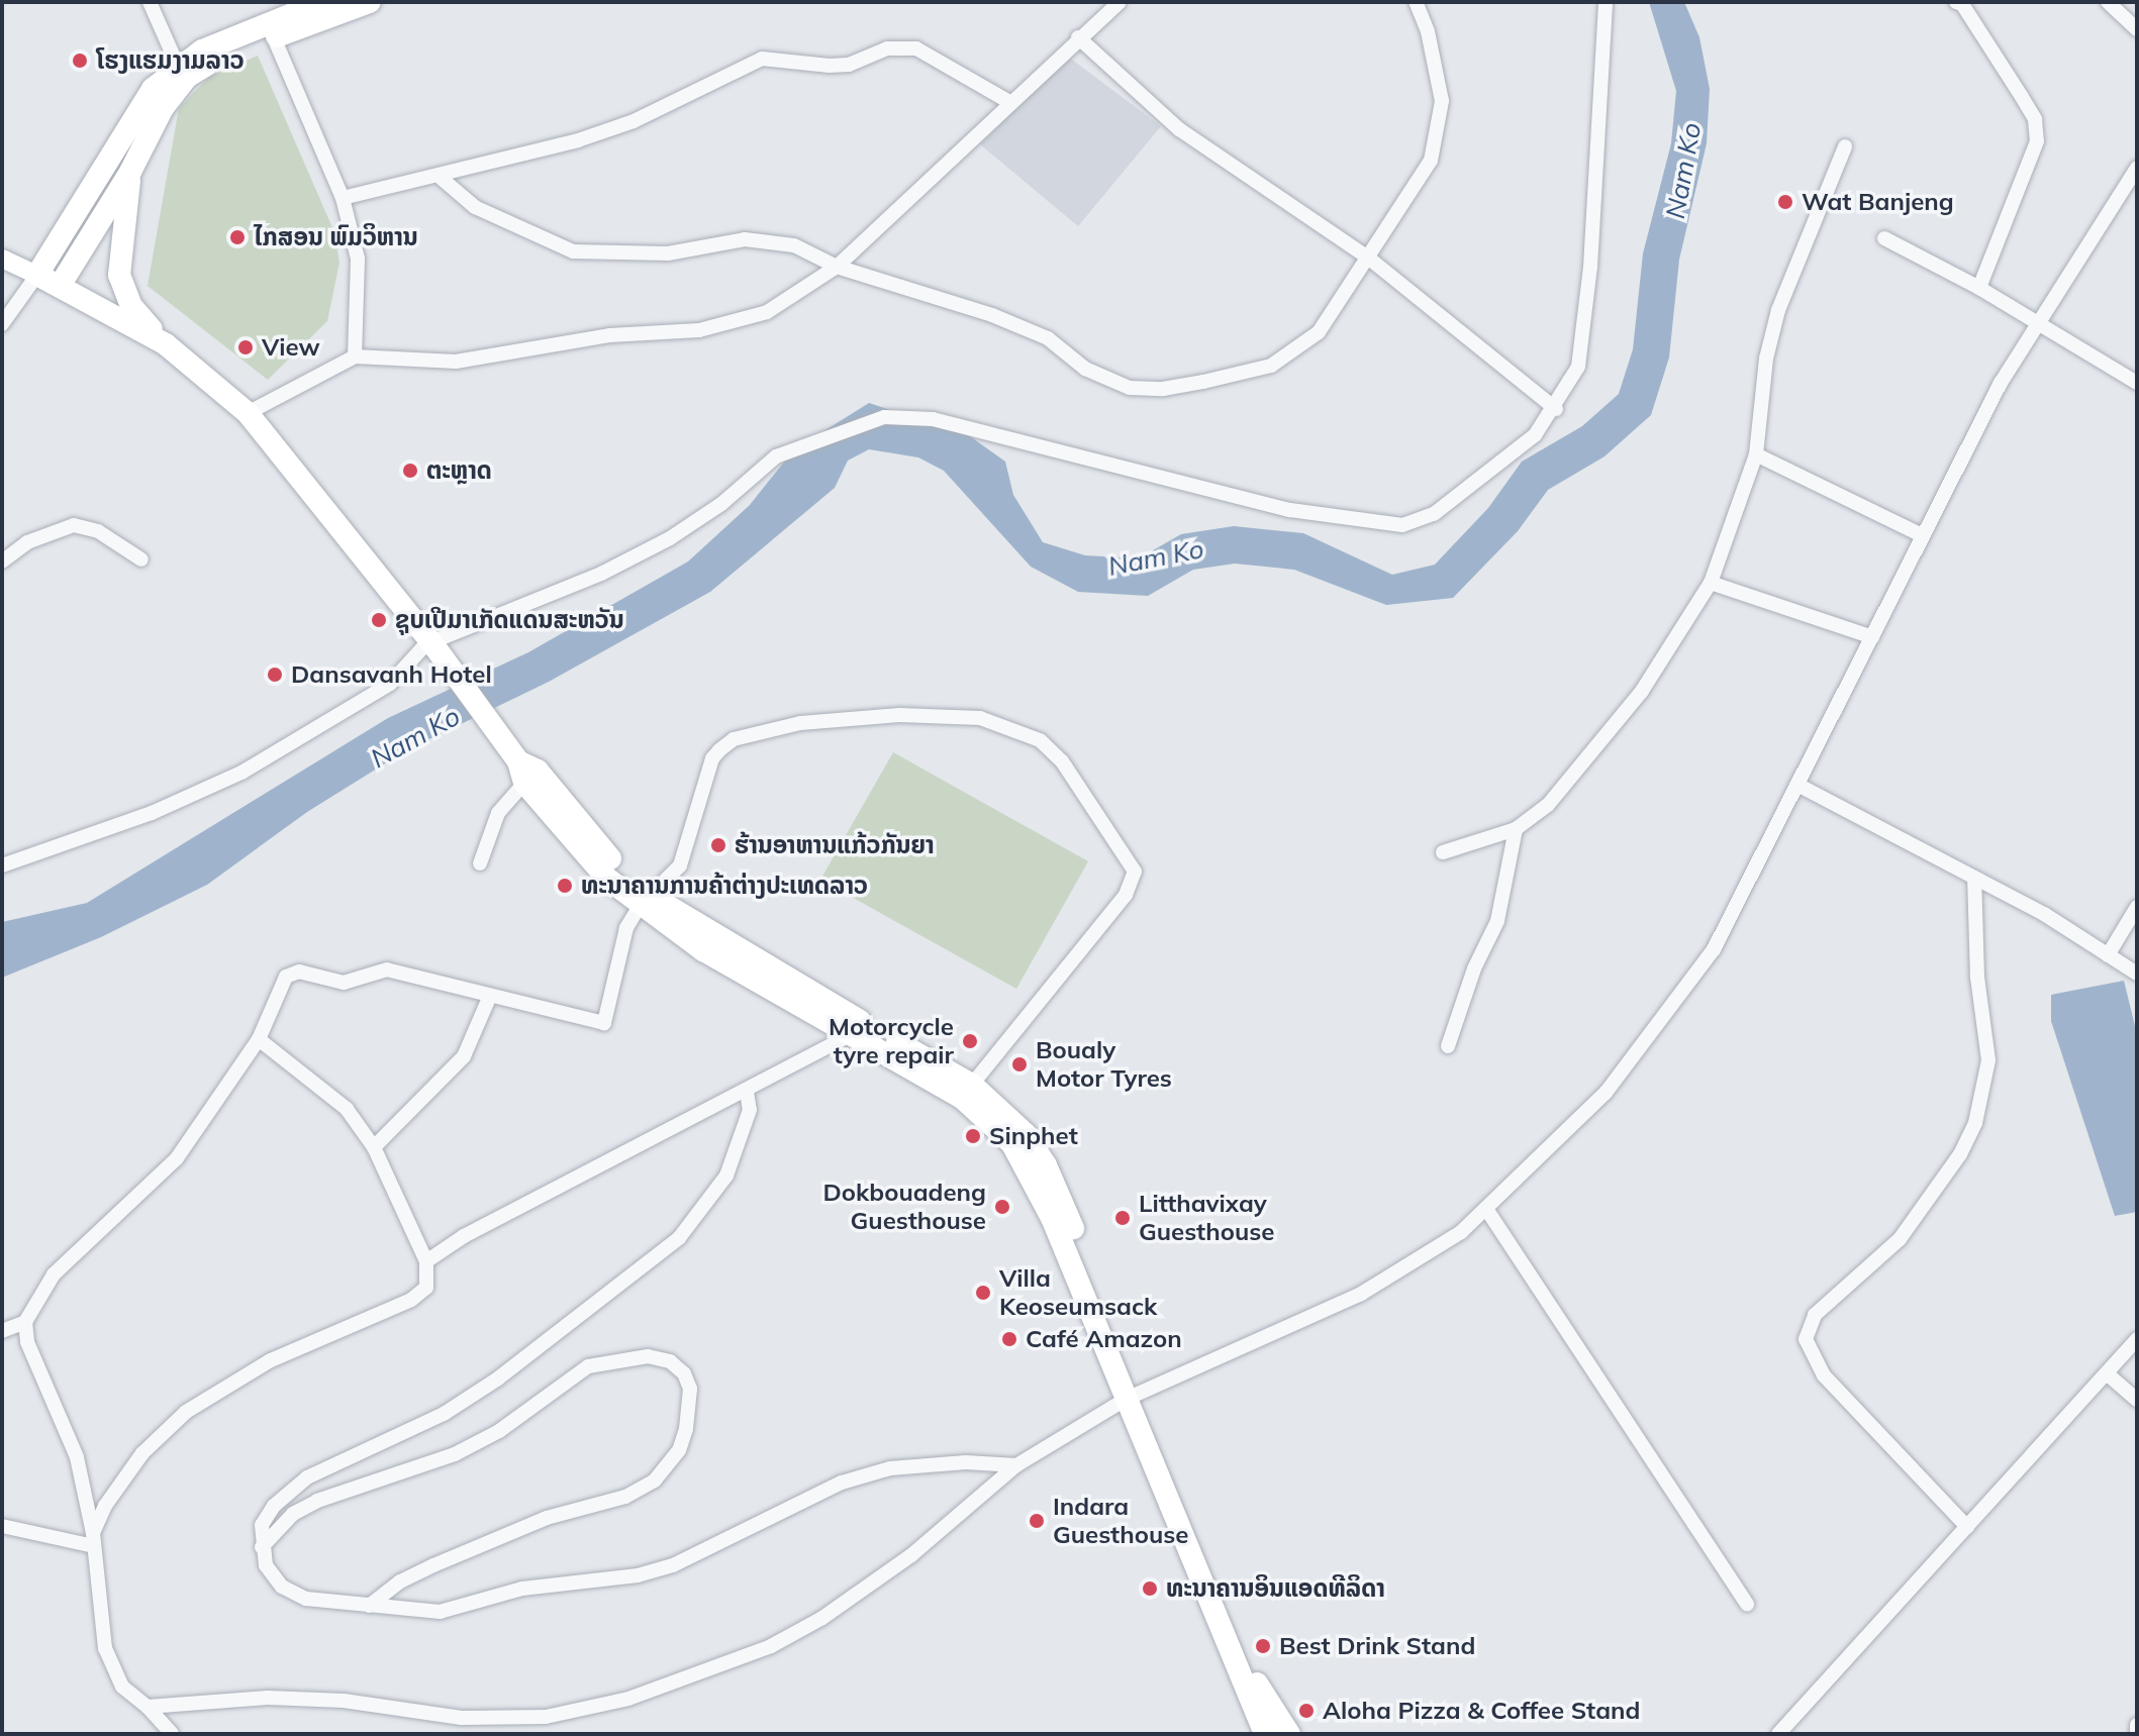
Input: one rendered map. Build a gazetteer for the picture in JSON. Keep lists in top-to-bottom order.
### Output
{
  "water": ["Nam Ko"],
  "places": [
    "ໂຮງແຮມງາມລາວ",
    "Wat Banjeng",
    "ໄກສອນ ພົມວິຫານ",
    "View",
    "ຕະຫຼາດ",
    "ຊຸບເປີມາເກັດແດນສະຫວັນ",
    "Dansavanh Hotel",
    "ຮ້ານອາຫານແກ້ວກັນຍາ",
    "ທະນາຄານການຄ້າຕ່າງປະເທດລາວ",
    "Motorcycle tyre repair",
    "Boualy Motor Tyres",
    "Sinphet",
    "Dokbouadeng Guesthouse",
    "Litthavixay Guesthouse",
    "Villa Keoseumsack",
    "Café Amazon",
    "Indara Guesthouse",
    "ທະນາຄານອິນແອດທີລິດາ",
    "Best Drink Stand",
    "Aloha Pizza & Coffee Stand"
  ]
}
